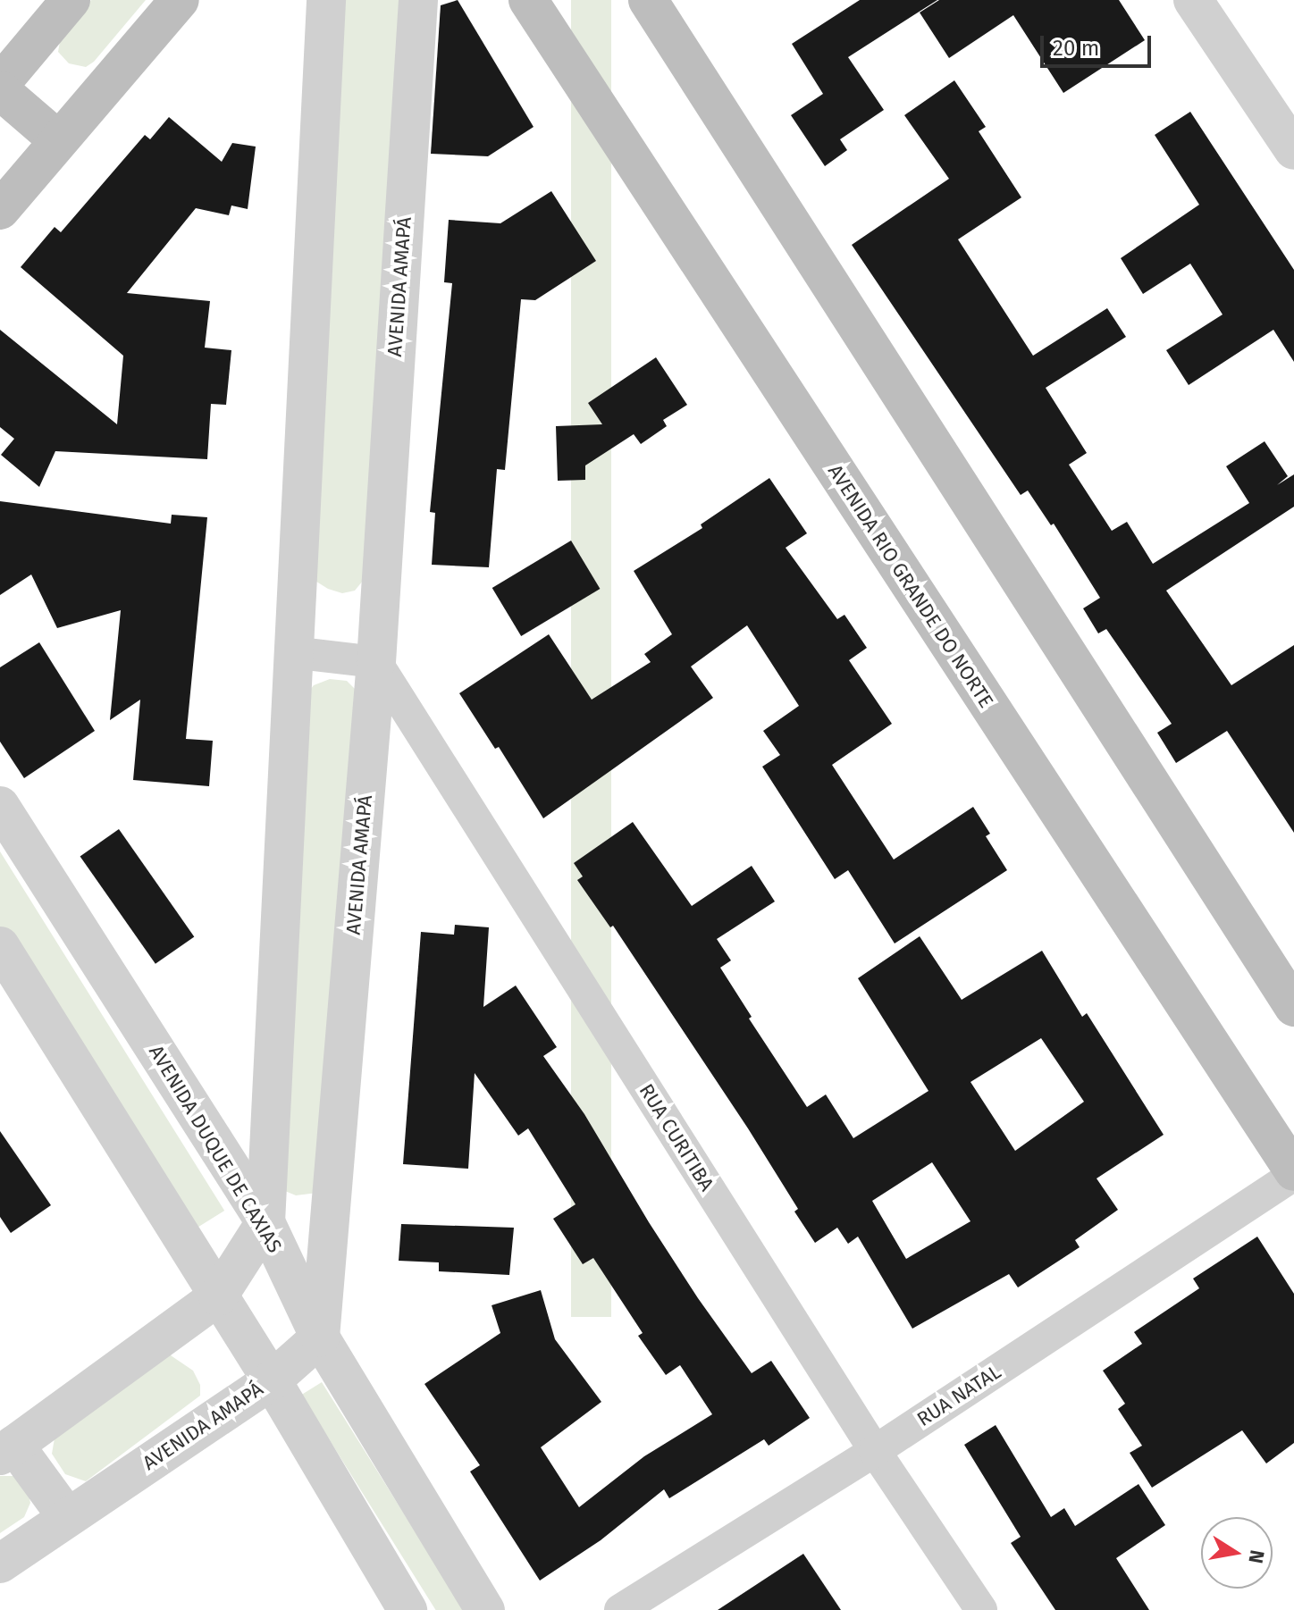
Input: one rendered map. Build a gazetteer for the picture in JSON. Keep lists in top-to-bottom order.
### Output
{
  "streets": {
    "main road": ["AVENIDA RIO GRANDE DO NORTE"],
    "street": [
      "AVENIDA AMAPÁ",
      "RUA CURITIBA",
      "AVENIDA DUQUE DE CAXIAS",
      "RUA NATAL"
    ]
  },
  "crossings": [
    ["AVENIDA AMAPÁ", "RUA CURITIBA"],
    ["AVENIDA AMAPÁ", "AVENIDA DUQUE DE CAXIAS"],
    ["AVENIDA RIO GRANDE DO NORTE", "RUA NATAL"],
    ["RUA CURITIBA", "RUA NATAL"]
  ],
  "scale_bar": "20 m",
  "north": "right"
}
